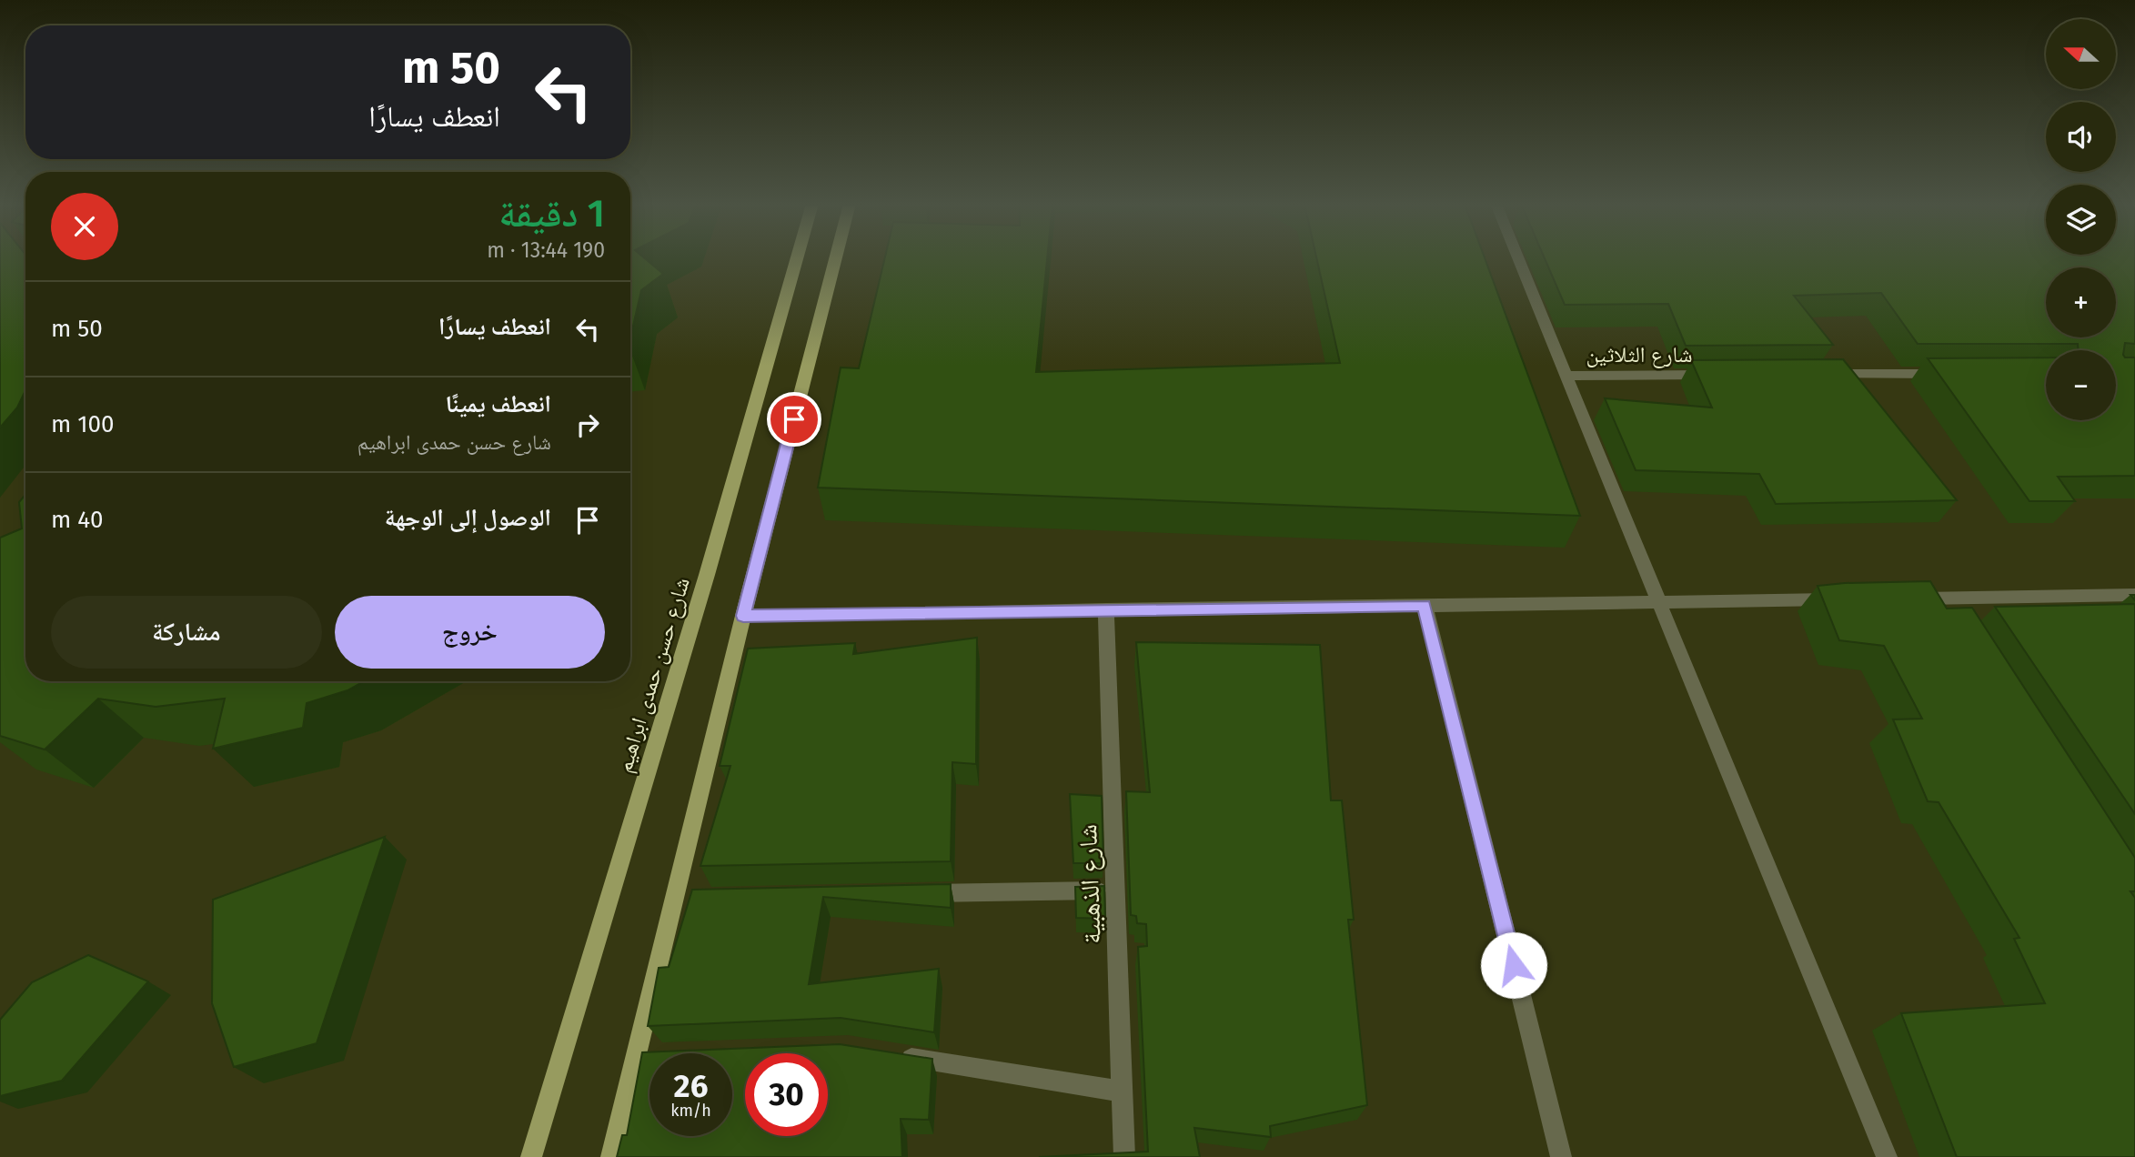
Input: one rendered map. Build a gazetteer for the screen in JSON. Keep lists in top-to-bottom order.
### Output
{
  "streets": {
    "main road": ["شارع حسن حمدى ابراهيم"],
    "street": ["شارع الثلاثين", "شارع الذهبية"]
  },
  "north": "left",
  "page": {
    "map_buttons": ["+", "−"],
    "turn": ["50 m", "انعطف يسارًا"],
    "heading": ["1 دقيقة", "190 m · 13:44"],
    "list": [
      {
        "name": "انعطف يسارًا",
        "value": "50 m"
      },
      {
        "name": "انعطف يمينًا",
        "note": "شارع حسن حمدى ابراهيم",
        "value": "100 m"
      },
      {
        "name": "الوصول إلى الوجهة",
        "value": "40 m"
      }
    ],
    "buttons": ["خروج", "مشاركة"],
    "speed": "26 km/h",
    "limit": "30"
  }
}
